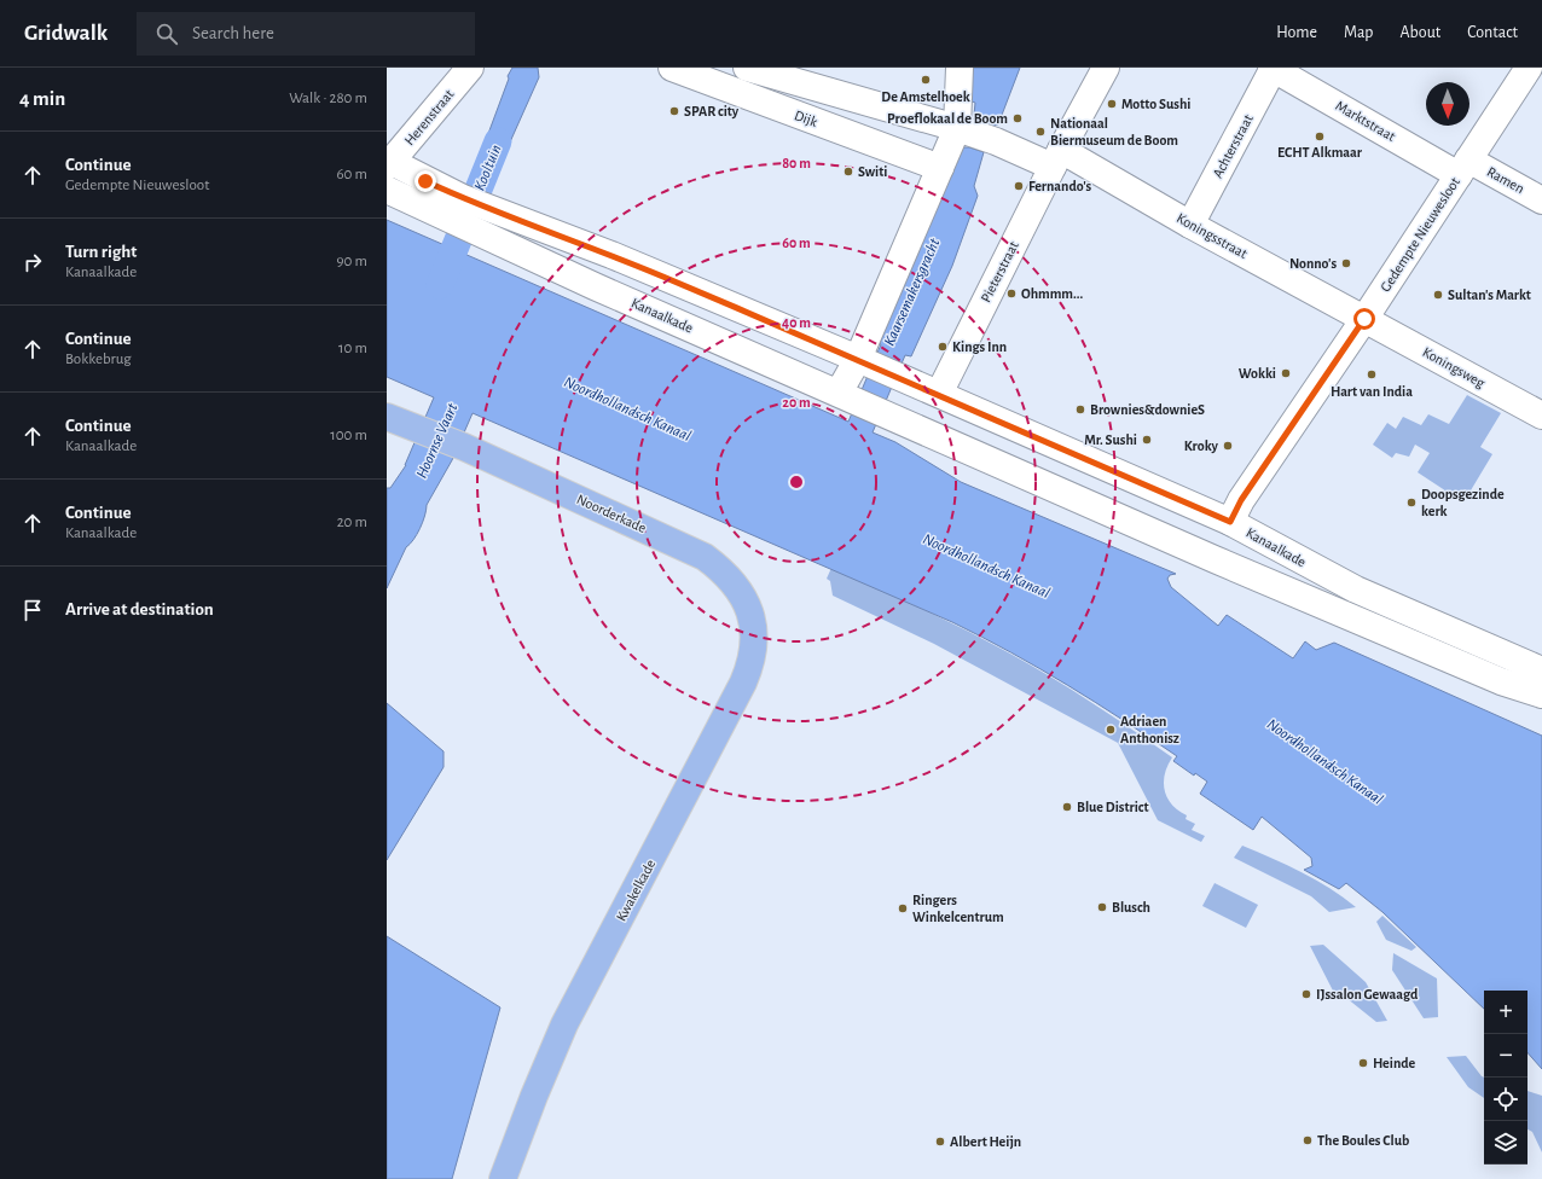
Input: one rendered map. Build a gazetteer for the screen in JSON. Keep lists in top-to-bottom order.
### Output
{
  "streets": {
    "main road": ["Noorderkade", "Kwakelkade"],
    "street": [
      "Herenstraat",
      "Dijk",
      "Marktstraat",
      "Achterstraat",
      "Ramen",
      "Gedempte Nieuwesloot",
      "Koningsstraat",
      "Pieterstraat",
      "Kanaalkade",
      "Koningsweg"
    ]
  },
  "crossings": [
    ["Herenstraat", "Kanaalkade"],
    ["Marktstraat", "Achterstraat"],
    ["Marktstraat", "Ramen"],
    ["Marktstraat", "Gedempte Nieuwesloot"],
    ["Achterstraat", "Koningsstraat"],
    ["Ramen", "Gedempte Nieuwesloot"],
    ["Gedempte Nieuwesloot", "Koningsstraat"],
    ["Gedempte Nieuwesloot", "Kanaalkade"],
    ["Gedempte Nieuwesloot", "Koningsweg"],
    ["Koningsstraat", "Pieterstraat"],
    ["Koningsstraat", "Koningsweg"],
    ["Pieterstraat", "Kanaalkade"],
    ["Noorderkade", "Kwakelkade"]
  ],
  "water": [
    "Kooltuin",
    "Kaarsemakersgracht",
    "Noordhollandsch Kanaal",
    "Hoornse Vaart"
  ],
  "places": [
    "De Amstelhoek",
    "Motto Sushi",
    "SPAR city",
    "Proeflokaal de Boom",
    "Nationaal Biermuseum de Boom",
    "ECHT Alkmaar",
    "Switi",
    "Fernando's",
    "Nonno's",
    "Ohmmm...",
    "Sultan's Markt",
    "Kings Inn",
    "Wokki",
    "Hart van India",
    "Brownies&downieS",
    "Mr. Sushi",
    "Kroky",
    "Doopsgezinde kerk",
    "Adriaen Anthonisz",
    "Blue District",
    "Blusch",
    "Ringers Winkelcentrum",
    "IJssalon Gewaagd",
    "Heinde",
    "The Boules Club",
    "Albert Heijn"
  ],
  "north": "bottom",
  "page": {
    "header": "Gridwalk",
    "search": "Search here",
    "nav": [
      "Home",
      "Map",
      "About",
      "Contact"
    ],
    "heading": ["4 min", "Walk · 280 m"],
    "list": [
      ["Continue", "Gedempte Nieuwesloot", "60 m"],
      ["Turn right", "Kanaalkade", "90 m"],
      ["Continue", "Bokkebrug", "10 m"],
      ["Continue", "Kanaalkade", "100 m"],
      ["Continue", "Kanaalkade", "20 m"],
      "Arrive at destination"
    ],
    "map_buttons": ["+", "−"]
  },
  "rings": [
    "80 m",
    "60 m",
    "40 m",
    "20 m"
  ]
}
